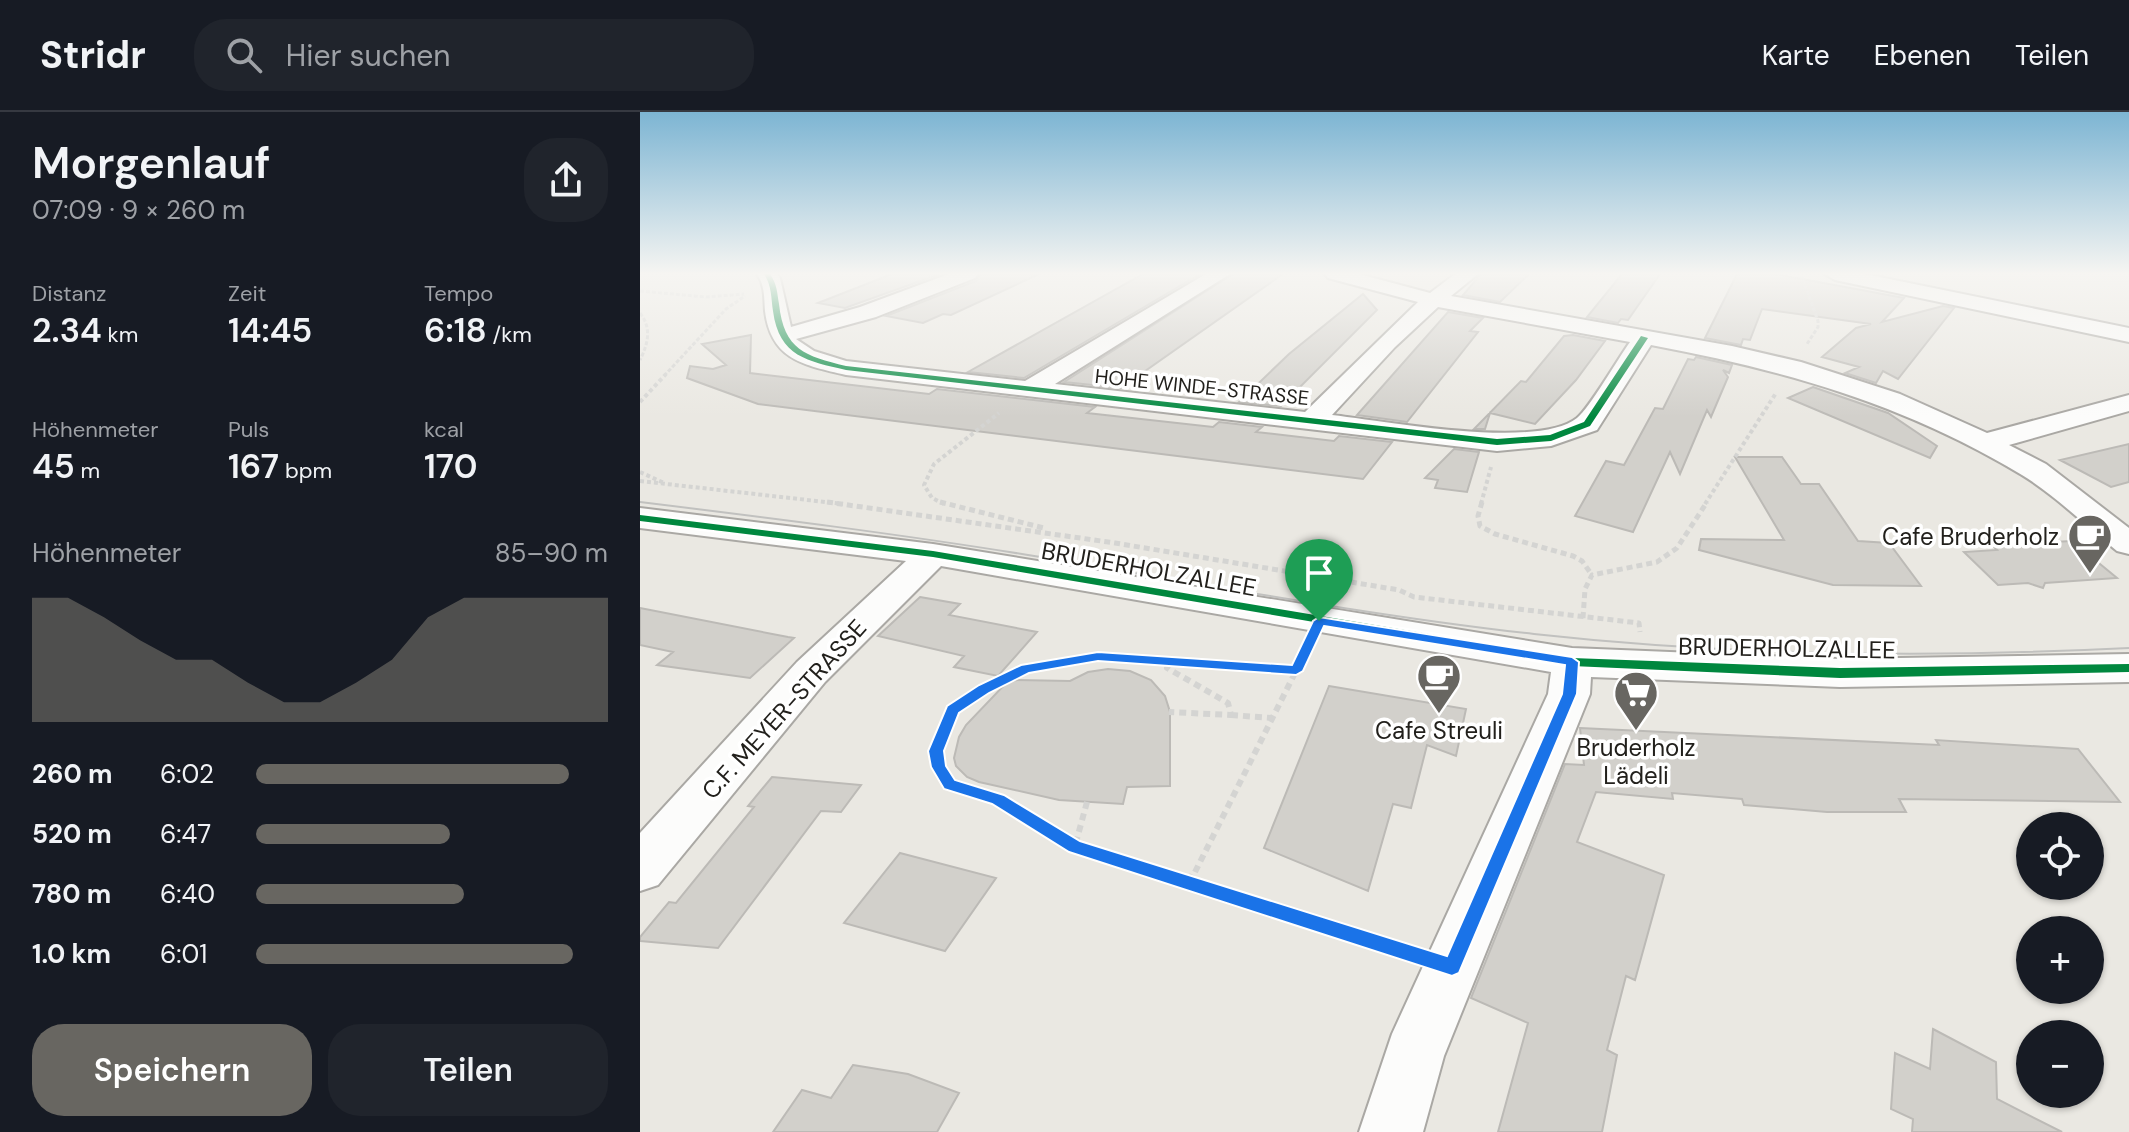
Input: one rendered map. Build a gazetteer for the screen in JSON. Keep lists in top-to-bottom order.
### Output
{
  "streets": {
    "street": ["HOHE WINDE-STRASSE", "BRUDERHOLZALLEE", "C.F. MEYER-STRASSE"]
  },
  "crossings": [
    ["BRUDERHOLZALLEE", "C.F. MEYER-STRASSE"]
  ],
  "places": {
    "cafe": ["Cafe Bruderholz", "Cafe Streuli"],
    "supermarket": ["Bruderholz Lädeli"]
  },
  "page": {
    "header": "Stridr",
    "search": "Hier suchen",
    "nav": ["Karte", "Ebenen", "Teilen"],
    "heading": ["Morgenlauf", "07:09 · 9 × 260 m"],
    "stats": [
      ["Distanz", "2.34 km"],
      ["Zeit", "14:45"],
      ["Tempo", "6:18 /km"],
      ["Höhenmeter", "45 m"],
      ["Puls", "167 bpm"],
      ["kcal", "170"]
    ],
    "chart": ["Höhenmeter", "85–90 m"],
    "list": [
      {
        "name": "260 m",
        "note": "6:02"
      },
      {
        "name": "520 m",
        "note": "6:47"
      },
      {
        "name": "780 m",
        "note": "6:40"
      },
      {
        "name": "1.0 km",
        "note": "6:01"
      }
    ],
    "map_buttons": ["+", "−"],
    "buttons": ["Speichern", "Teilen"]
  }
}
